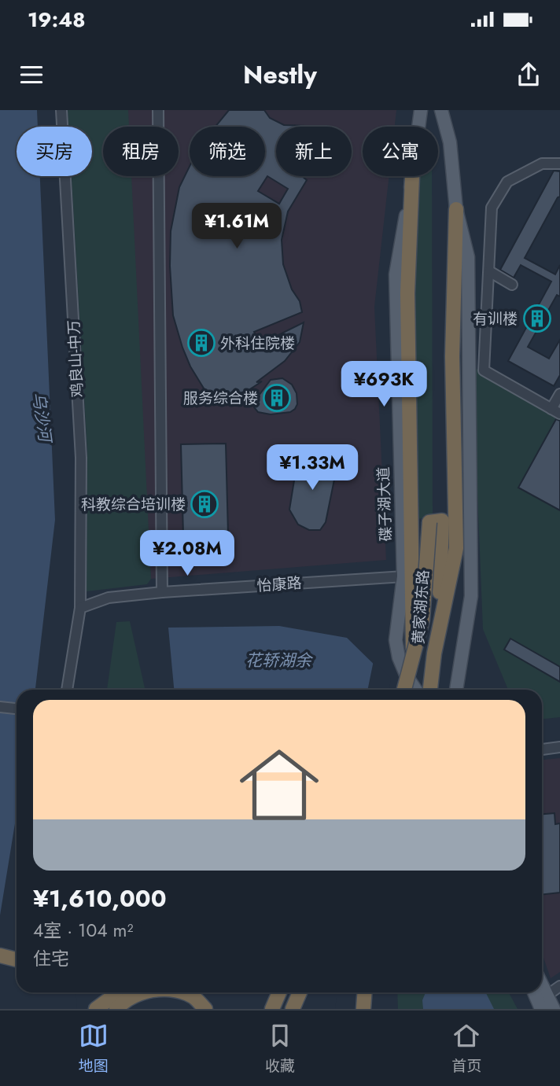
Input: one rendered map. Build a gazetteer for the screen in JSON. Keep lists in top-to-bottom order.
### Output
{
  "streets": {
    "highway": ["黄家湖东路"],
    "main road": ["碟子湖大道"],
    "street": ["鸡良山-中万", "怡康路"]
  },
  "crossings": [
    ["鸡良山-中万", "怡康路"],
    ["碟子湖大道", "怡康路"]
  ],
  "water": ["乌沙河", "花轿湖余"],
  "places": {
    "building": [
      "有训楼",
      "外科住院楼",
      "服务综合楼",
      "科教综合培训楼"
    ]
  },
  "page": {
    "status": "19:48",
    "header": "Nestly",
    "chip": [
      "买房",
      "租房",
      "筛选",
      "新上",
      "公寓"
    ],
    "price": [
      "¥1.61M",
      "¥693K",
      "¥1.33M",
      "¥2.08M"
    ],
    "list": [
      {
        "name": "¥1,610,000",
        "note": "4室 · 104 m² · 住宅"
      }
    ],
    "tabs": ["地图", "收藏", "首页"]
  }
}
